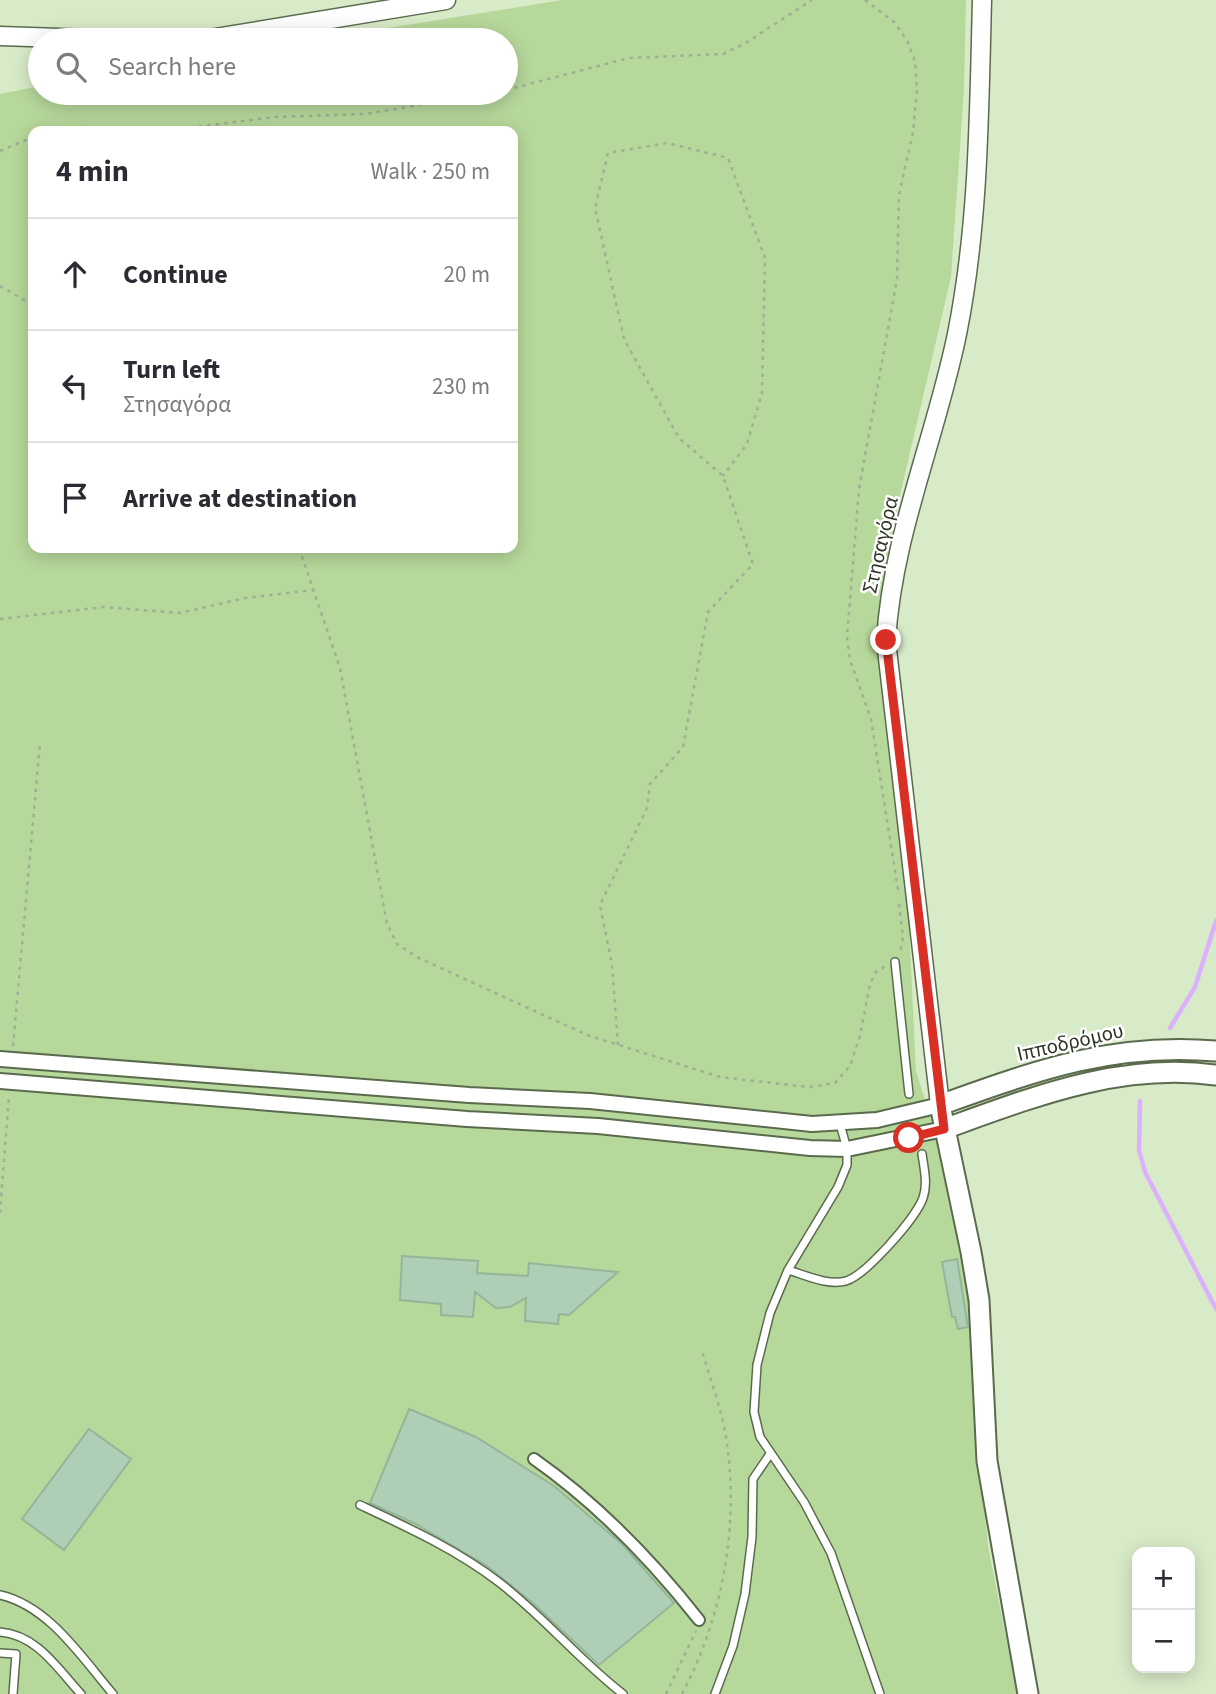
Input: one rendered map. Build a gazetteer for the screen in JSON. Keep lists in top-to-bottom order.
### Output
{
  "streets": {
    "main road": ["Ιπποδρόμου"],
    "street": ["Στησαγόρα"]
  },
  "crossings": [
    ["Στησαγόρα", "Ιπποδρόμου"]
  ],
  "page": {
    "search": "Search here",
    "heading": ["4 min", "Walk · 250 m"],
    "list": [
      ["Continue", "20 m"],
      ["Turn left", "Στησαγόρα", "230 m"],
      "Arrive at destination"
    ],
    "map_buttons": ["+", "−"]
  }
}
